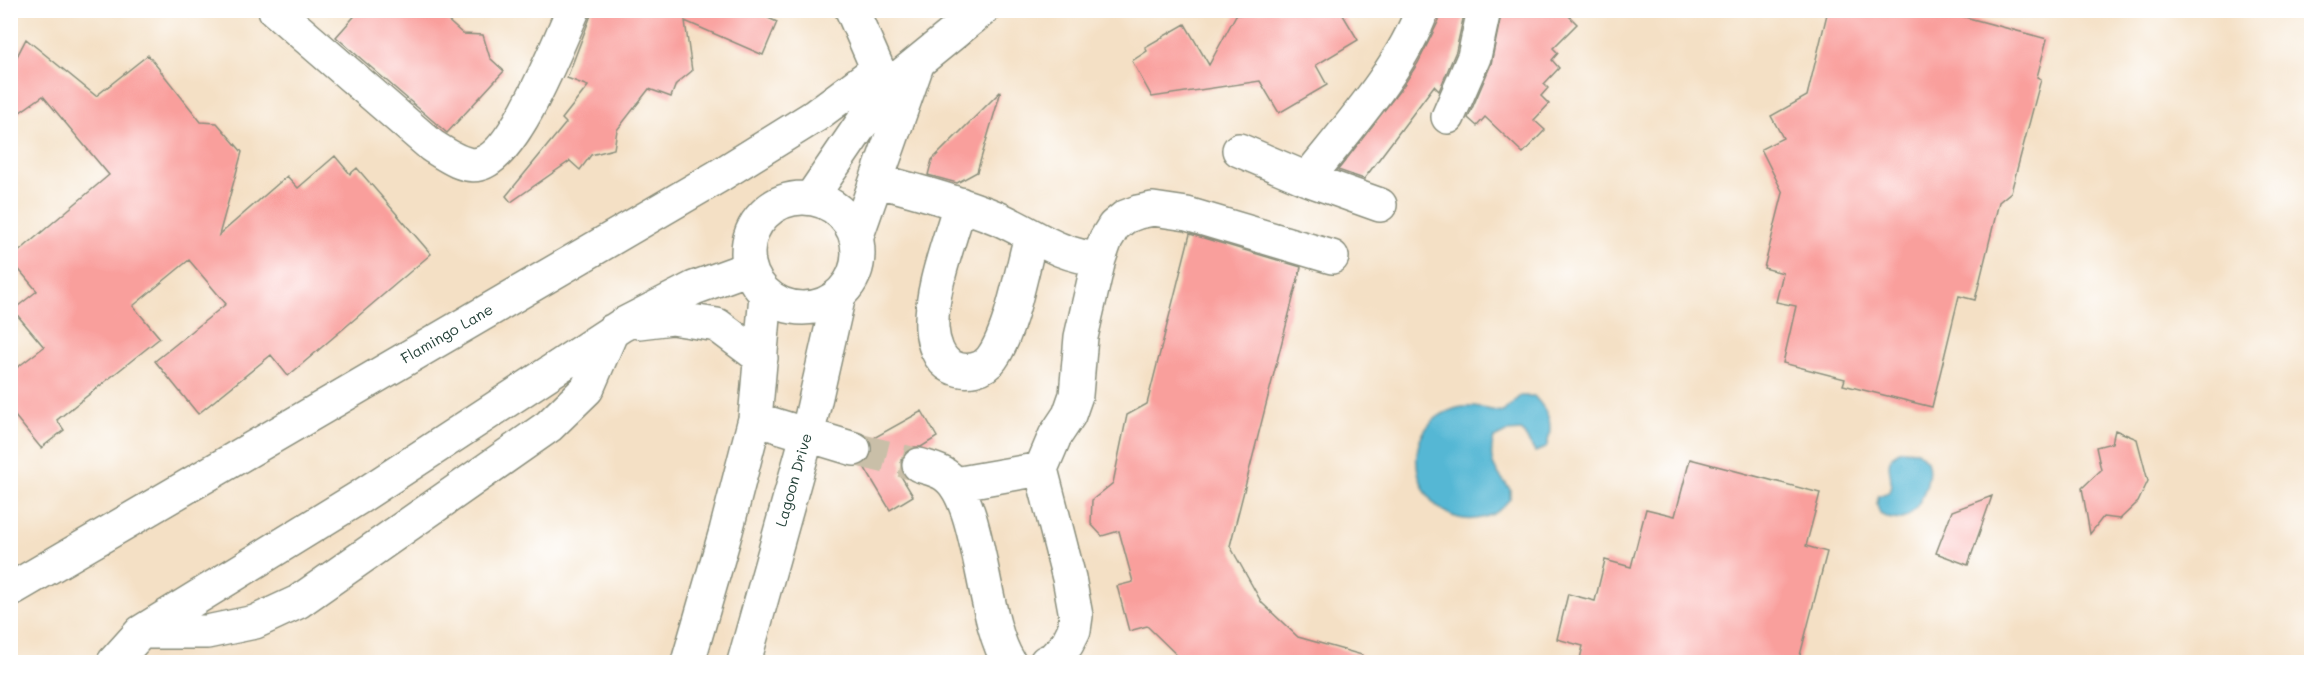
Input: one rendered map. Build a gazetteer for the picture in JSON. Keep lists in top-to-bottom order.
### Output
{
  "streets": {
    "street": ["Flamingo Lane", "Lagoon Drive"]
  }
}
